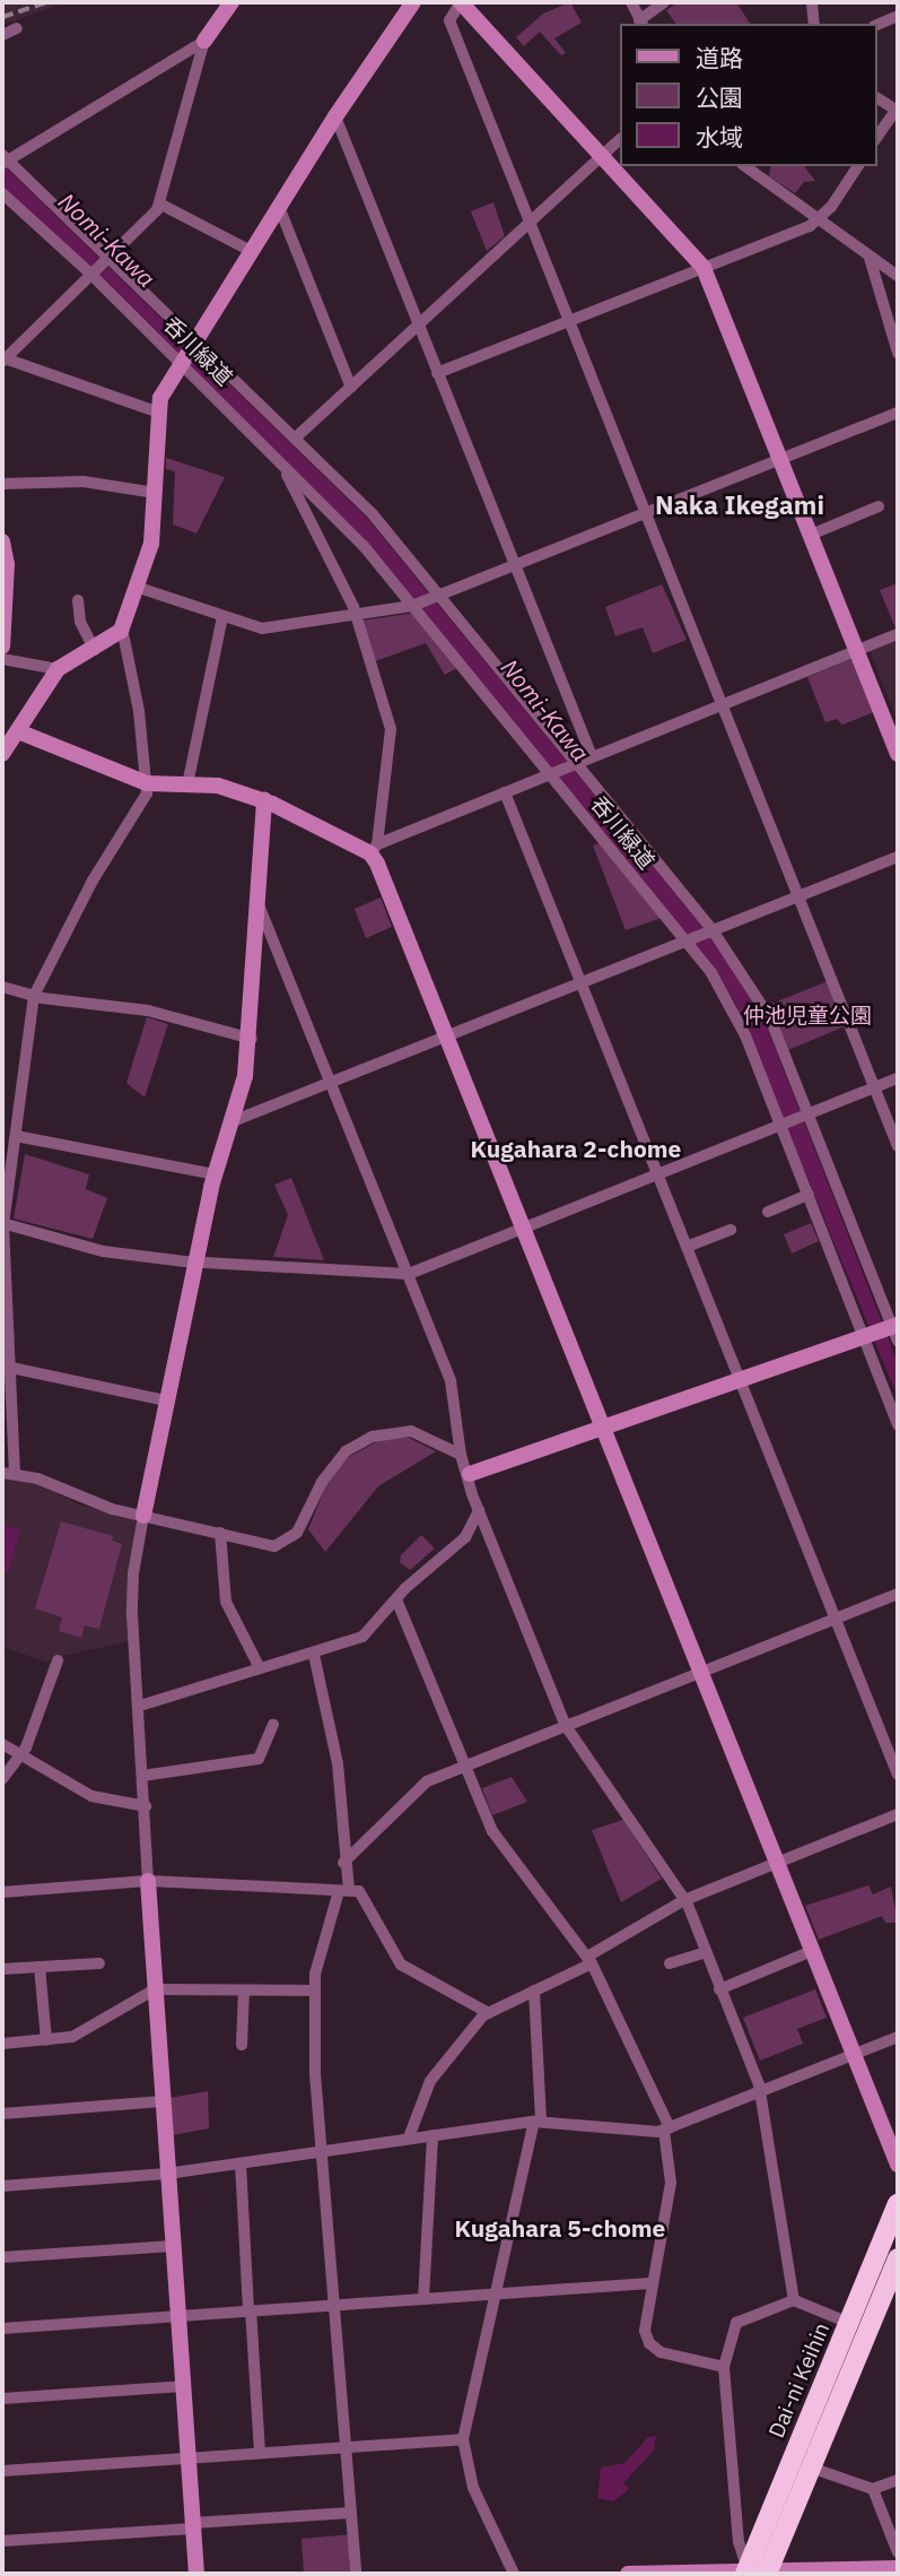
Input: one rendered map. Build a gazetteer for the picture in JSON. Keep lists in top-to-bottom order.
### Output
{
  "streets": {
    "highway": ["Dai-ni Keihin"],
    "street": ["呑川緑道"]
  },
  "districts": ["Naka Ikegami", "Kugahara 2-chome", "Kugahara 5-chome"],
  "water": ["Nomi-Kawa"],
  "parks": ["仲池児童公園"],
  "legend": ["道路", "公園", "水域"]
}
